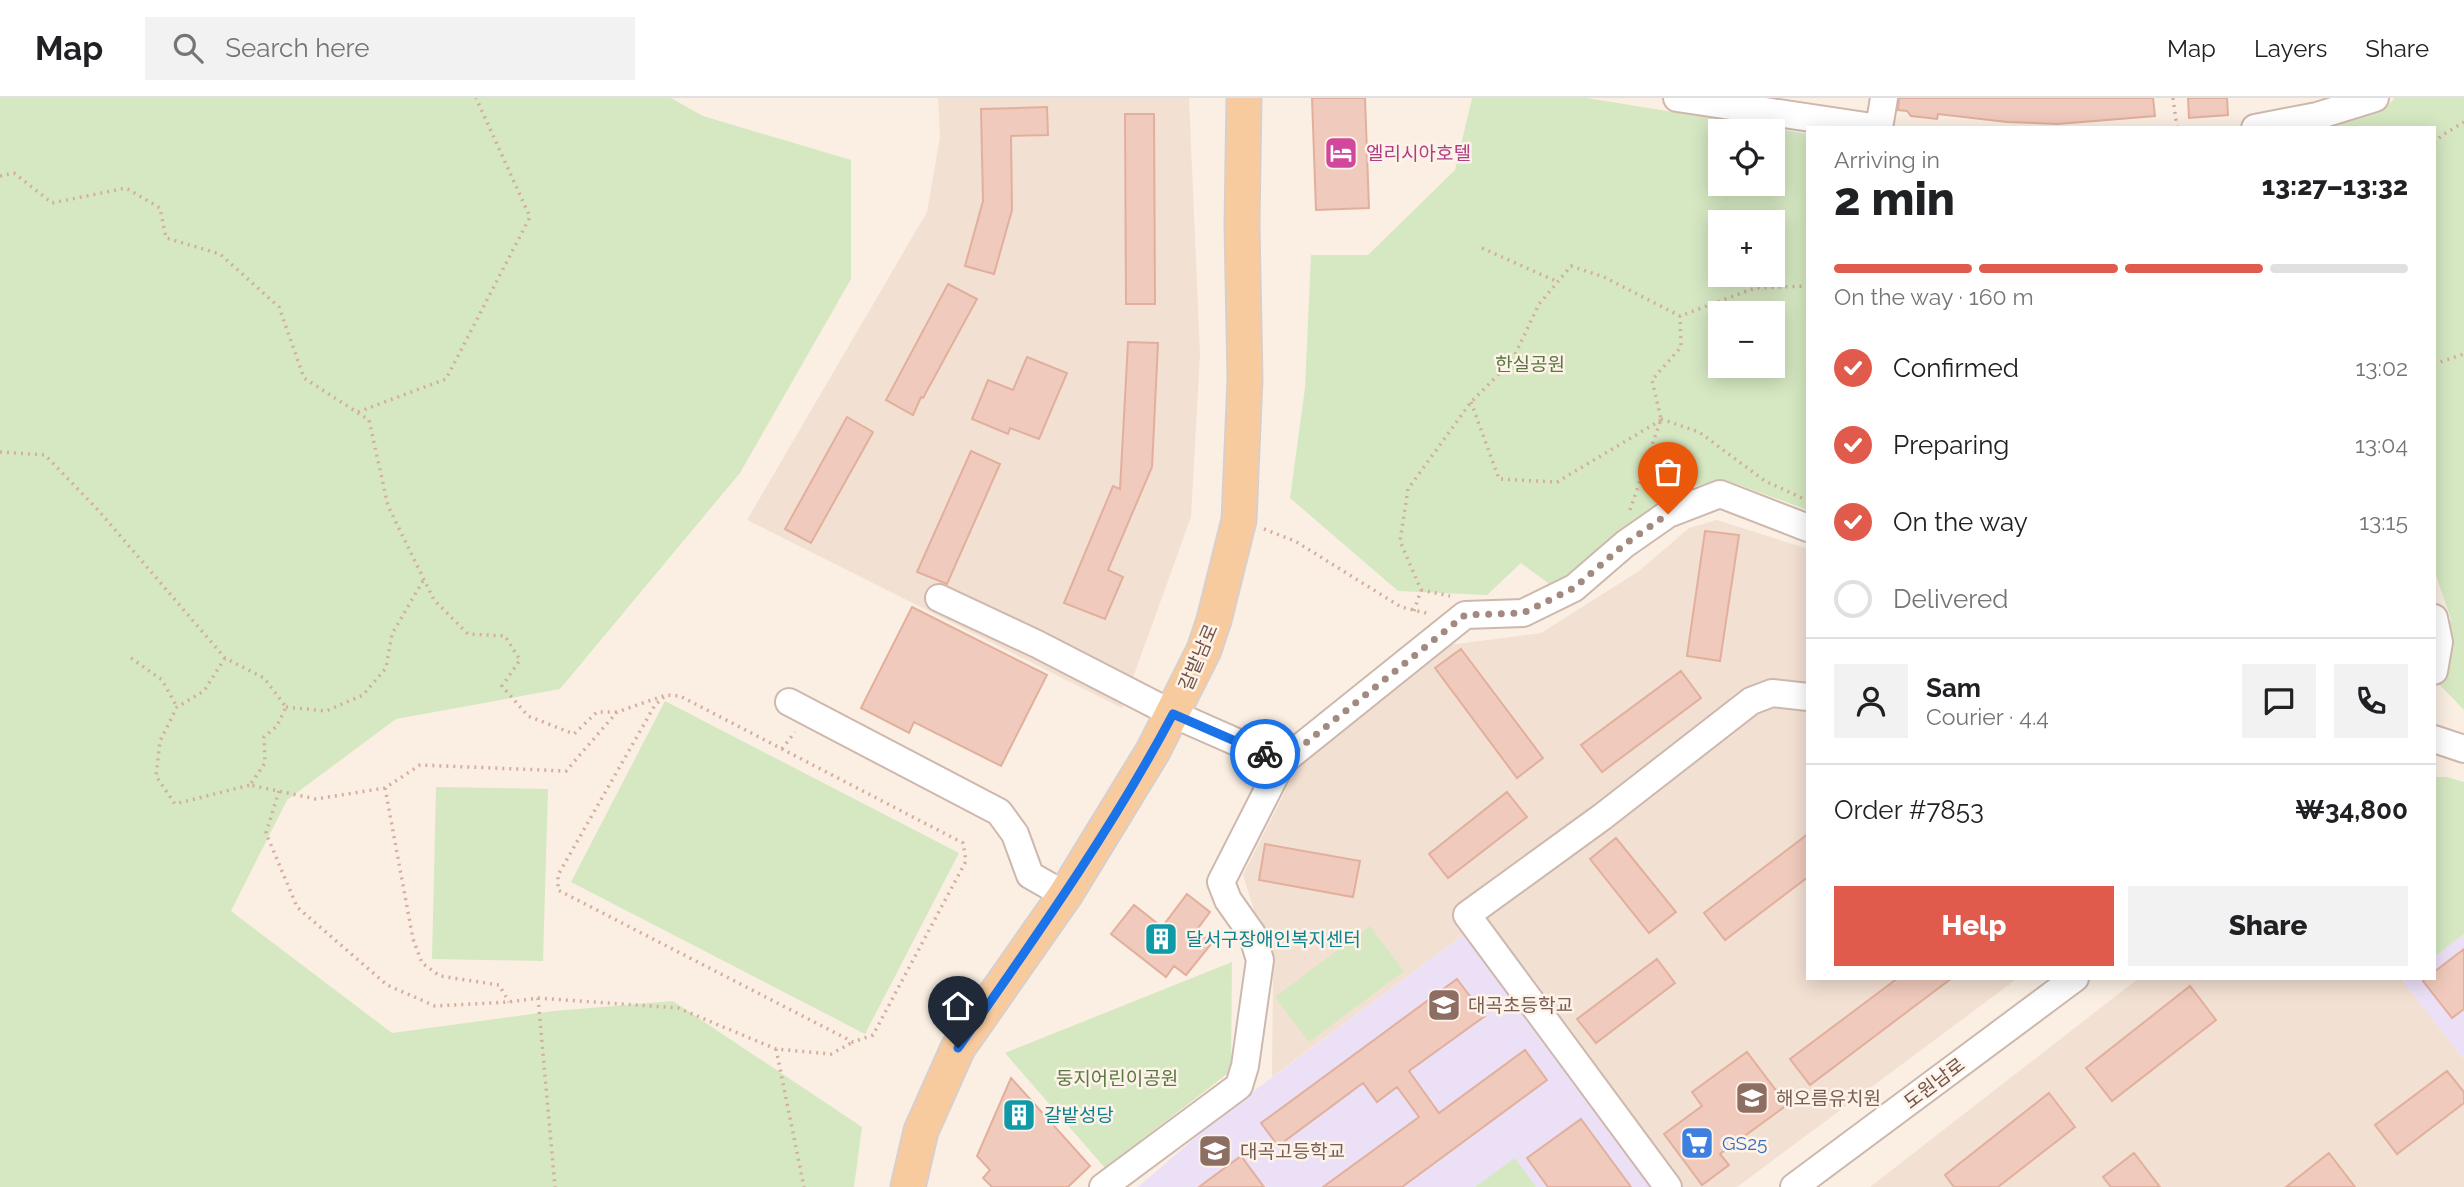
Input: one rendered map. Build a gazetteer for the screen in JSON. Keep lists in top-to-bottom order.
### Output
{
  "streets": {
    "main road": ["갈밭남로"],
    "street": ["도원남로"]
  },
  "parks": ["한실공원", "둥지어린이공원"],
  "places": {
    "hotel": ["엘리시아호텔"],
    "building": ["달서구장애인복지센터", "갈밭성당"],
    "school or university": ["대곡초등학교", "해오름유치원", "대곡고등학교"],
    "supermarket": ["GS25"]
  },
  "page": {
    "header": "Map",
    "search": "Search here",
    "nav": ["Map", "Layers", "Share"],
    "map_buttons": ["+", "−"],
    "heading": ["2 min", "Arriving in", "13:27–13:32"],
    "panel": [
      "Sam",
      "Courier · 4.4",
      "Order #7853",
      "₩34,800"
    ],
    "bar": "On the way · 160 m",
    "list": [
      ["Confirmed", "13:02"],
      ["Preparing", "13:04"],
      ["On the way", "13:15"],
      "Delivered"
    ],
    "buttons": ["Help", "Share"]
  }
}
